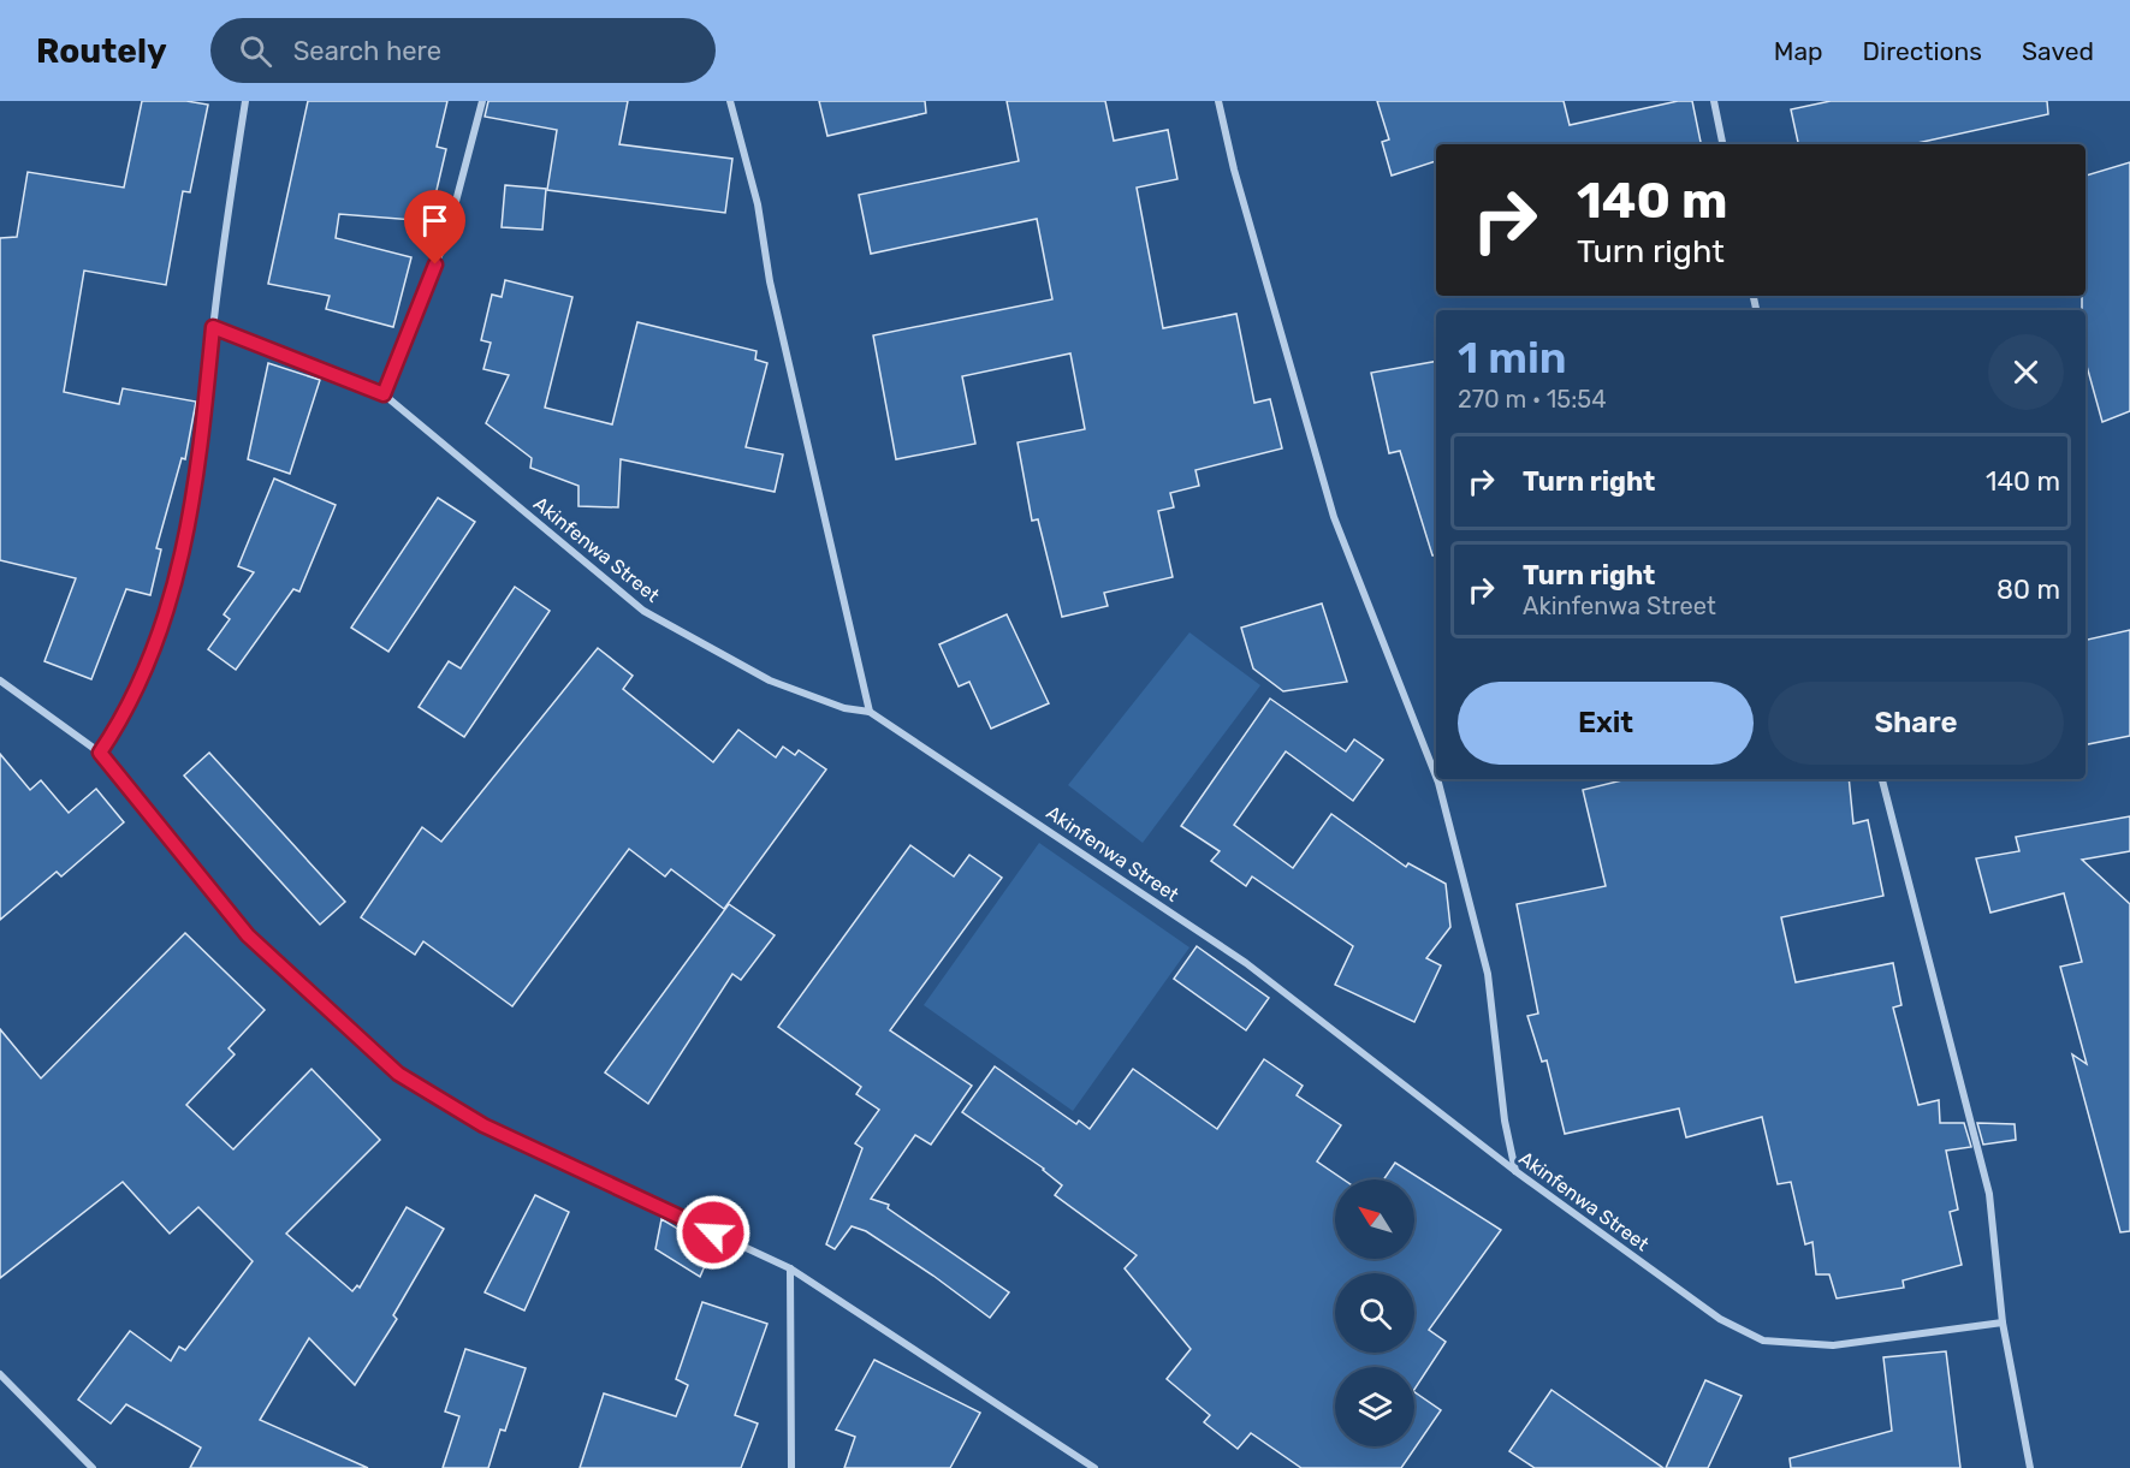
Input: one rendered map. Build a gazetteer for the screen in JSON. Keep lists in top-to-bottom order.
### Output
{
  "streets": {
    "street": ["Akinfenwa Street"]
  },
  "north": "top left",
  "page": {
    "header": "Routely",
    "search": "Search here",
    "nav": ["Map", "Directions", "Saved"],
    "turn": ["140 m", "Turn right"],
    "heading": ["1 min", "270 m · 15:54"],
    "list": [
      {
        "name": "Turn right",
        "value": "140 m"
      },
      {
        "name": "Turn right",
        "note": "Akinfenwa Street",
        "value": "80 m"
      }
    ],
    "buttons": ["Exit", "Share"]
  }
}
